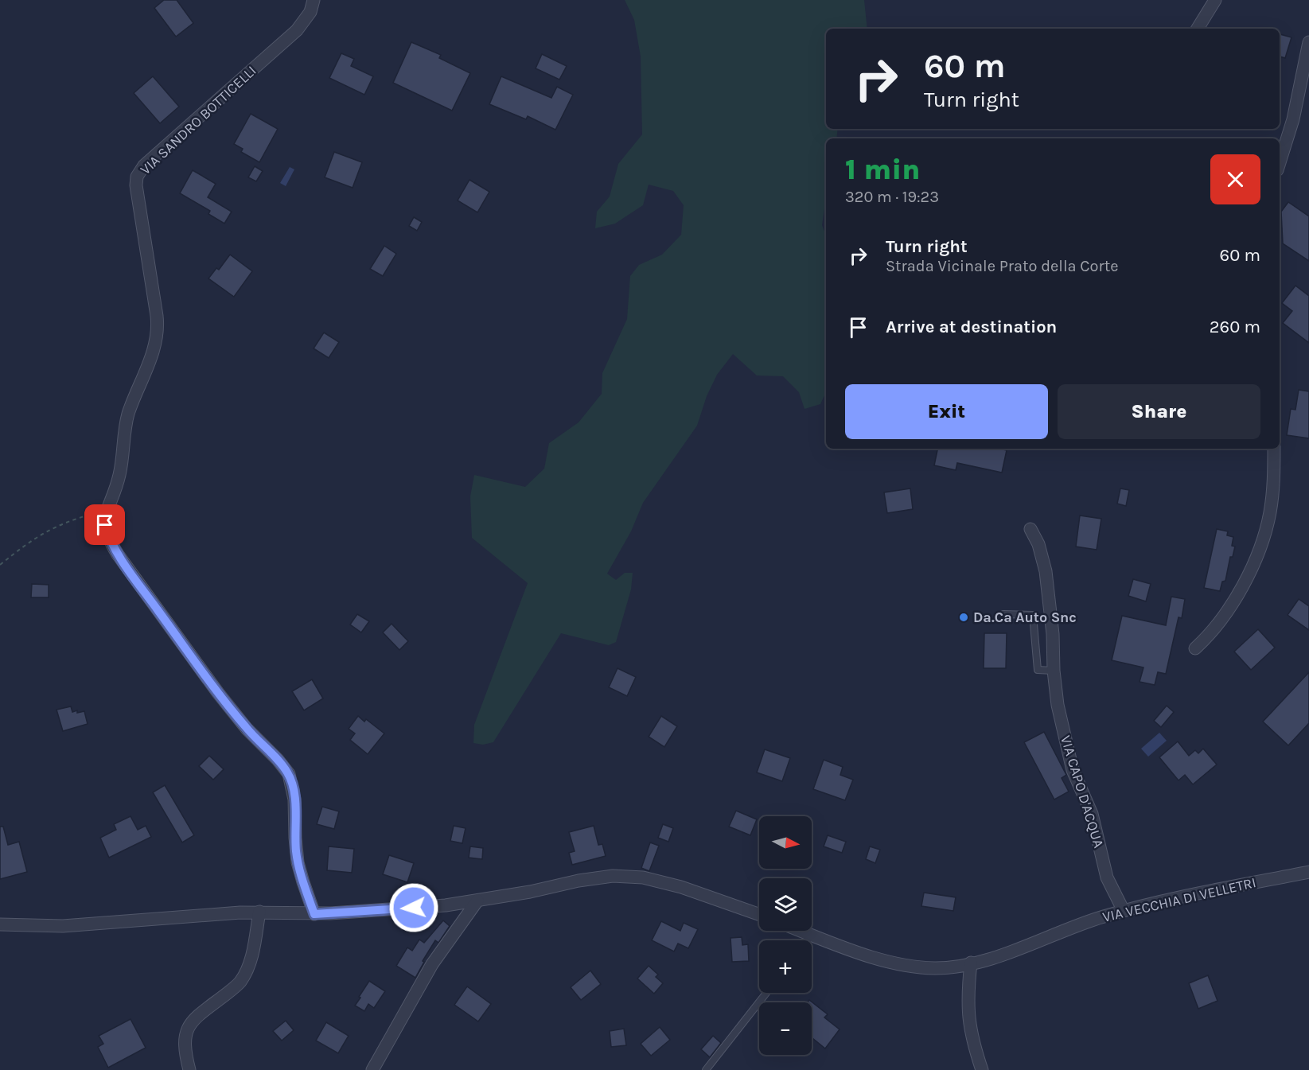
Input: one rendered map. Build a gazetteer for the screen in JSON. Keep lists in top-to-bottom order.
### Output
{
  "streets": {
    "street": ["VIA SANDRO BOTTICELLI", "VIA CAPO D'ACQUA", "VIA VECCHIA DI VELLETRI"]
  },
  "crossings": [
    ["VIA CAPO D'ACQUA", "VIA VECCHIA DI VELLETRI"]
  ],
  "places": ["Da.Ca Auto Snc"],
  "north": "right",
  "page": {
    "turn": ["60 m", "Turn right"],
    "heading": ["1 min", "320 m · 19:23"],
    "list": [
      {
        "name": "Turn right",
        "note": "Strada Vicinale Prato della Corte",
        "value": "60 m"
      },
      {
        "name": "Arrive at destination",
        "value": "260 m"
      }
    ],
    "buttons": ["Exit", "Share"],
    "map_buttons": ["+", "−"]
  }
}
